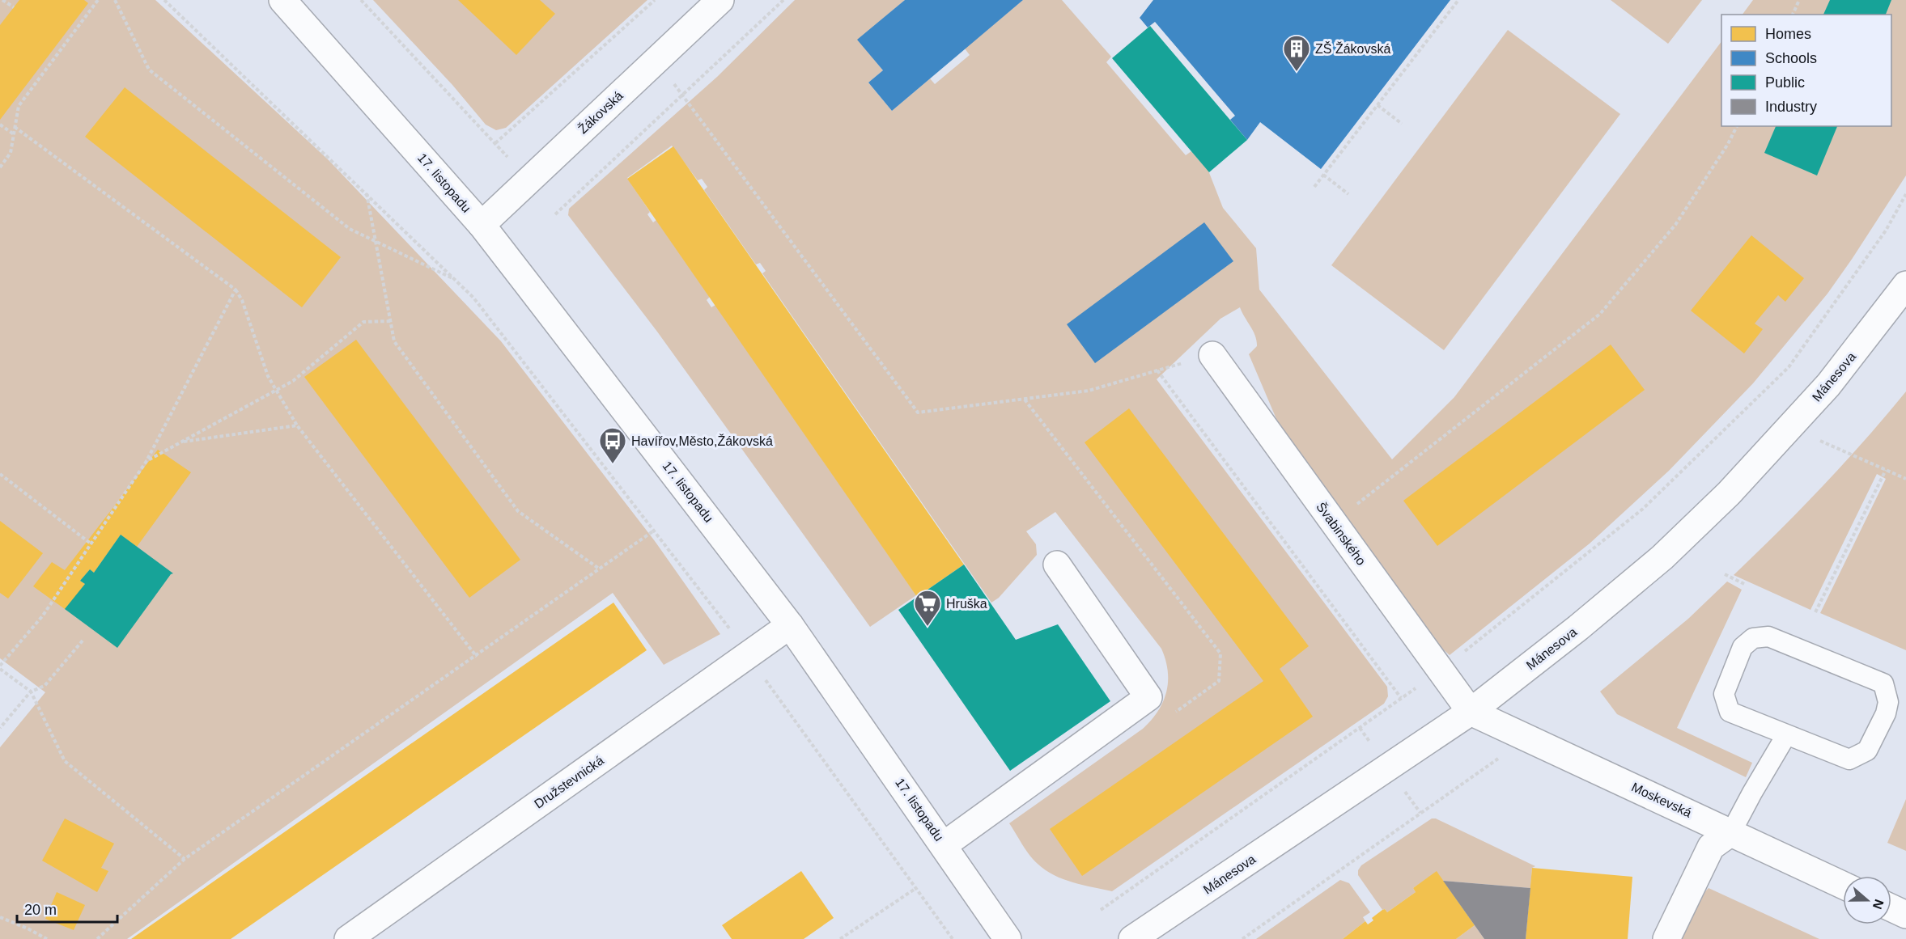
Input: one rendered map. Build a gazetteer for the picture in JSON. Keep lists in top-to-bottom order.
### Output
{
  "streets": {
    "street": [
      "Žákovská",
      "17. listopadu",
      "Mánesova",
      "Švabinského",
      "Družstevnická",
      "Moskevská"
    ]
  },
  "crossings": [
    ["Žákovská", "17. listopadu"],
    ["17. listopadu", "Družstevnická"],
    ["Mánesova", "Švabinského"],
    ["Mánesova", "Moskevská"],
    ["Švabinského", "Moskevská"]
  ],
  "places": {
    "building": ["ZŠ Žákovská"],
    "bus stop": ["Havířov,Město,Žákovská"],
    "supermarket": ["Hruška"]
  },
  "legend": [
    "Homes",
    "Schools",
    "Public",
    "Industry"
  ],
  "scale_bar": "20 m",
  "north": "right"
}
